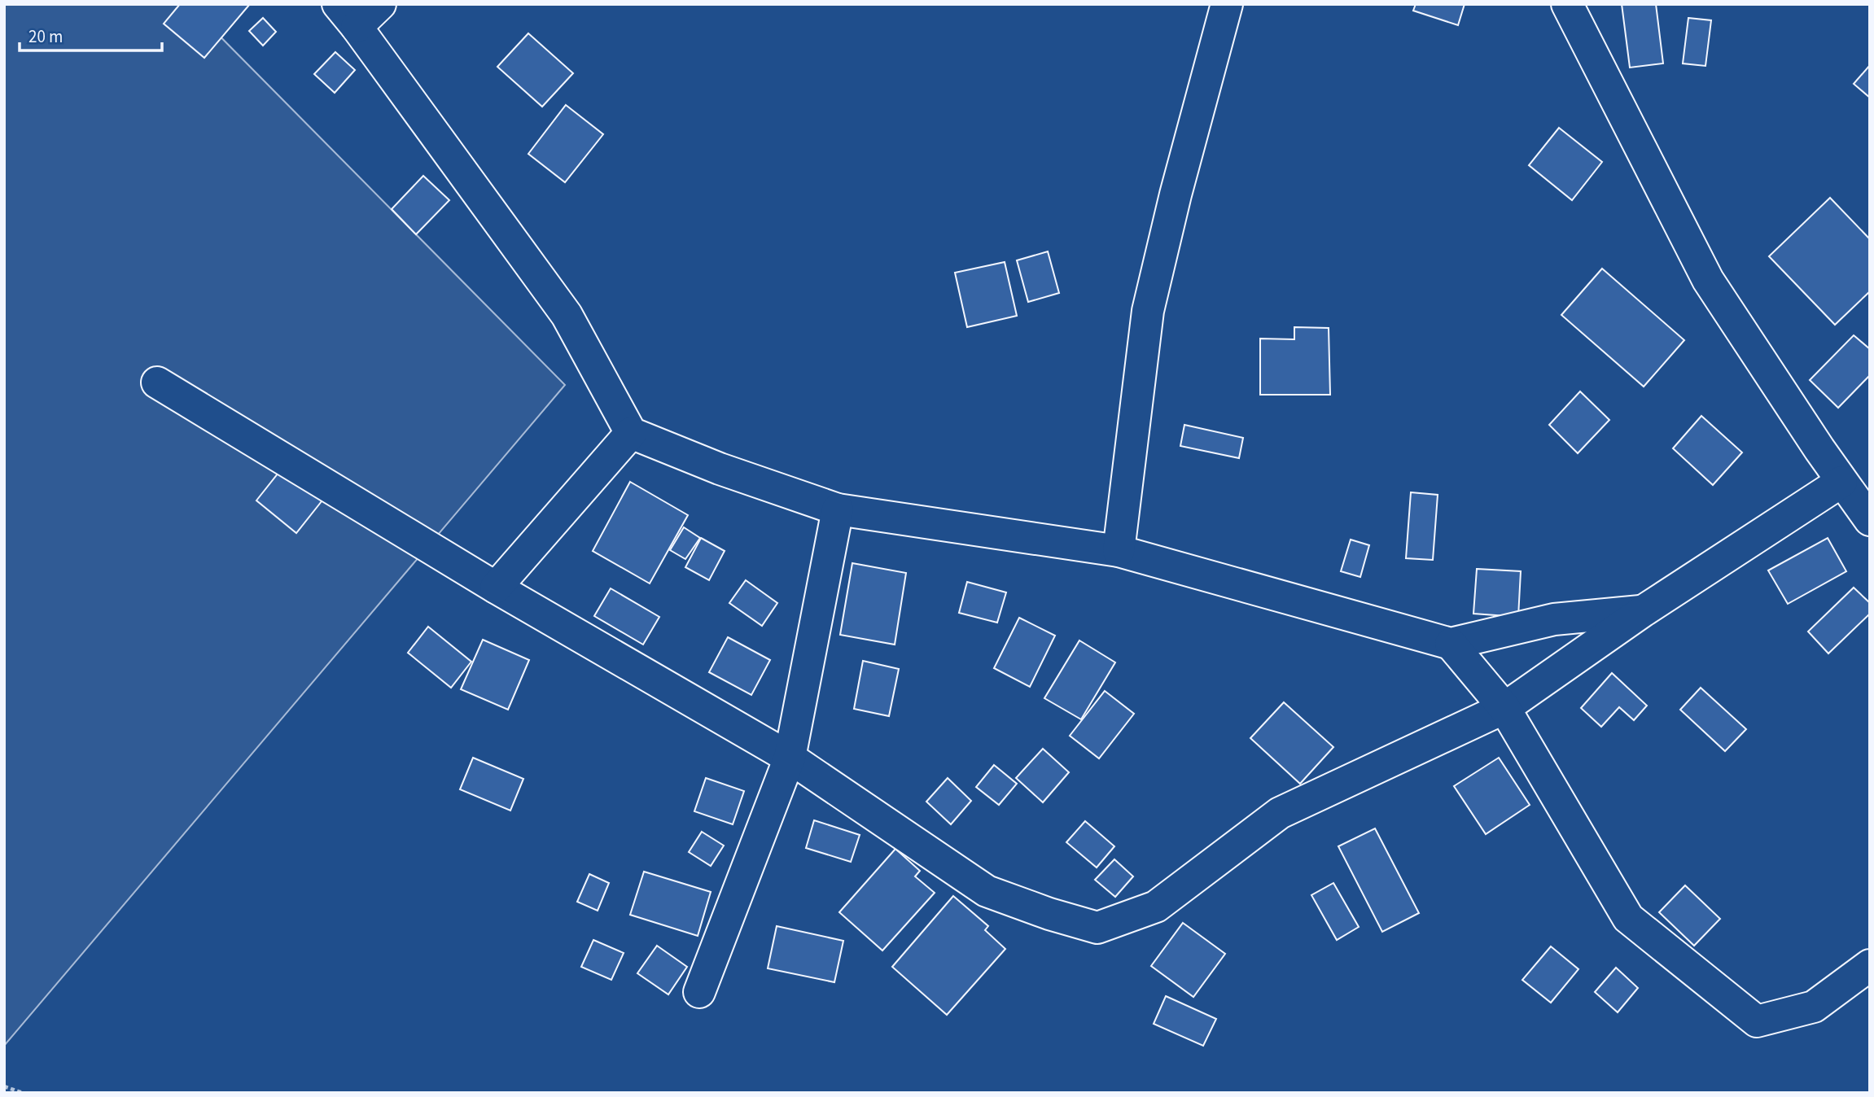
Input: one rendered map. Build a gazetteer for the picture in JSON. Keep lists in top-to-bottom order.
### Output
{
  "scale_bar": "20 m"
}
